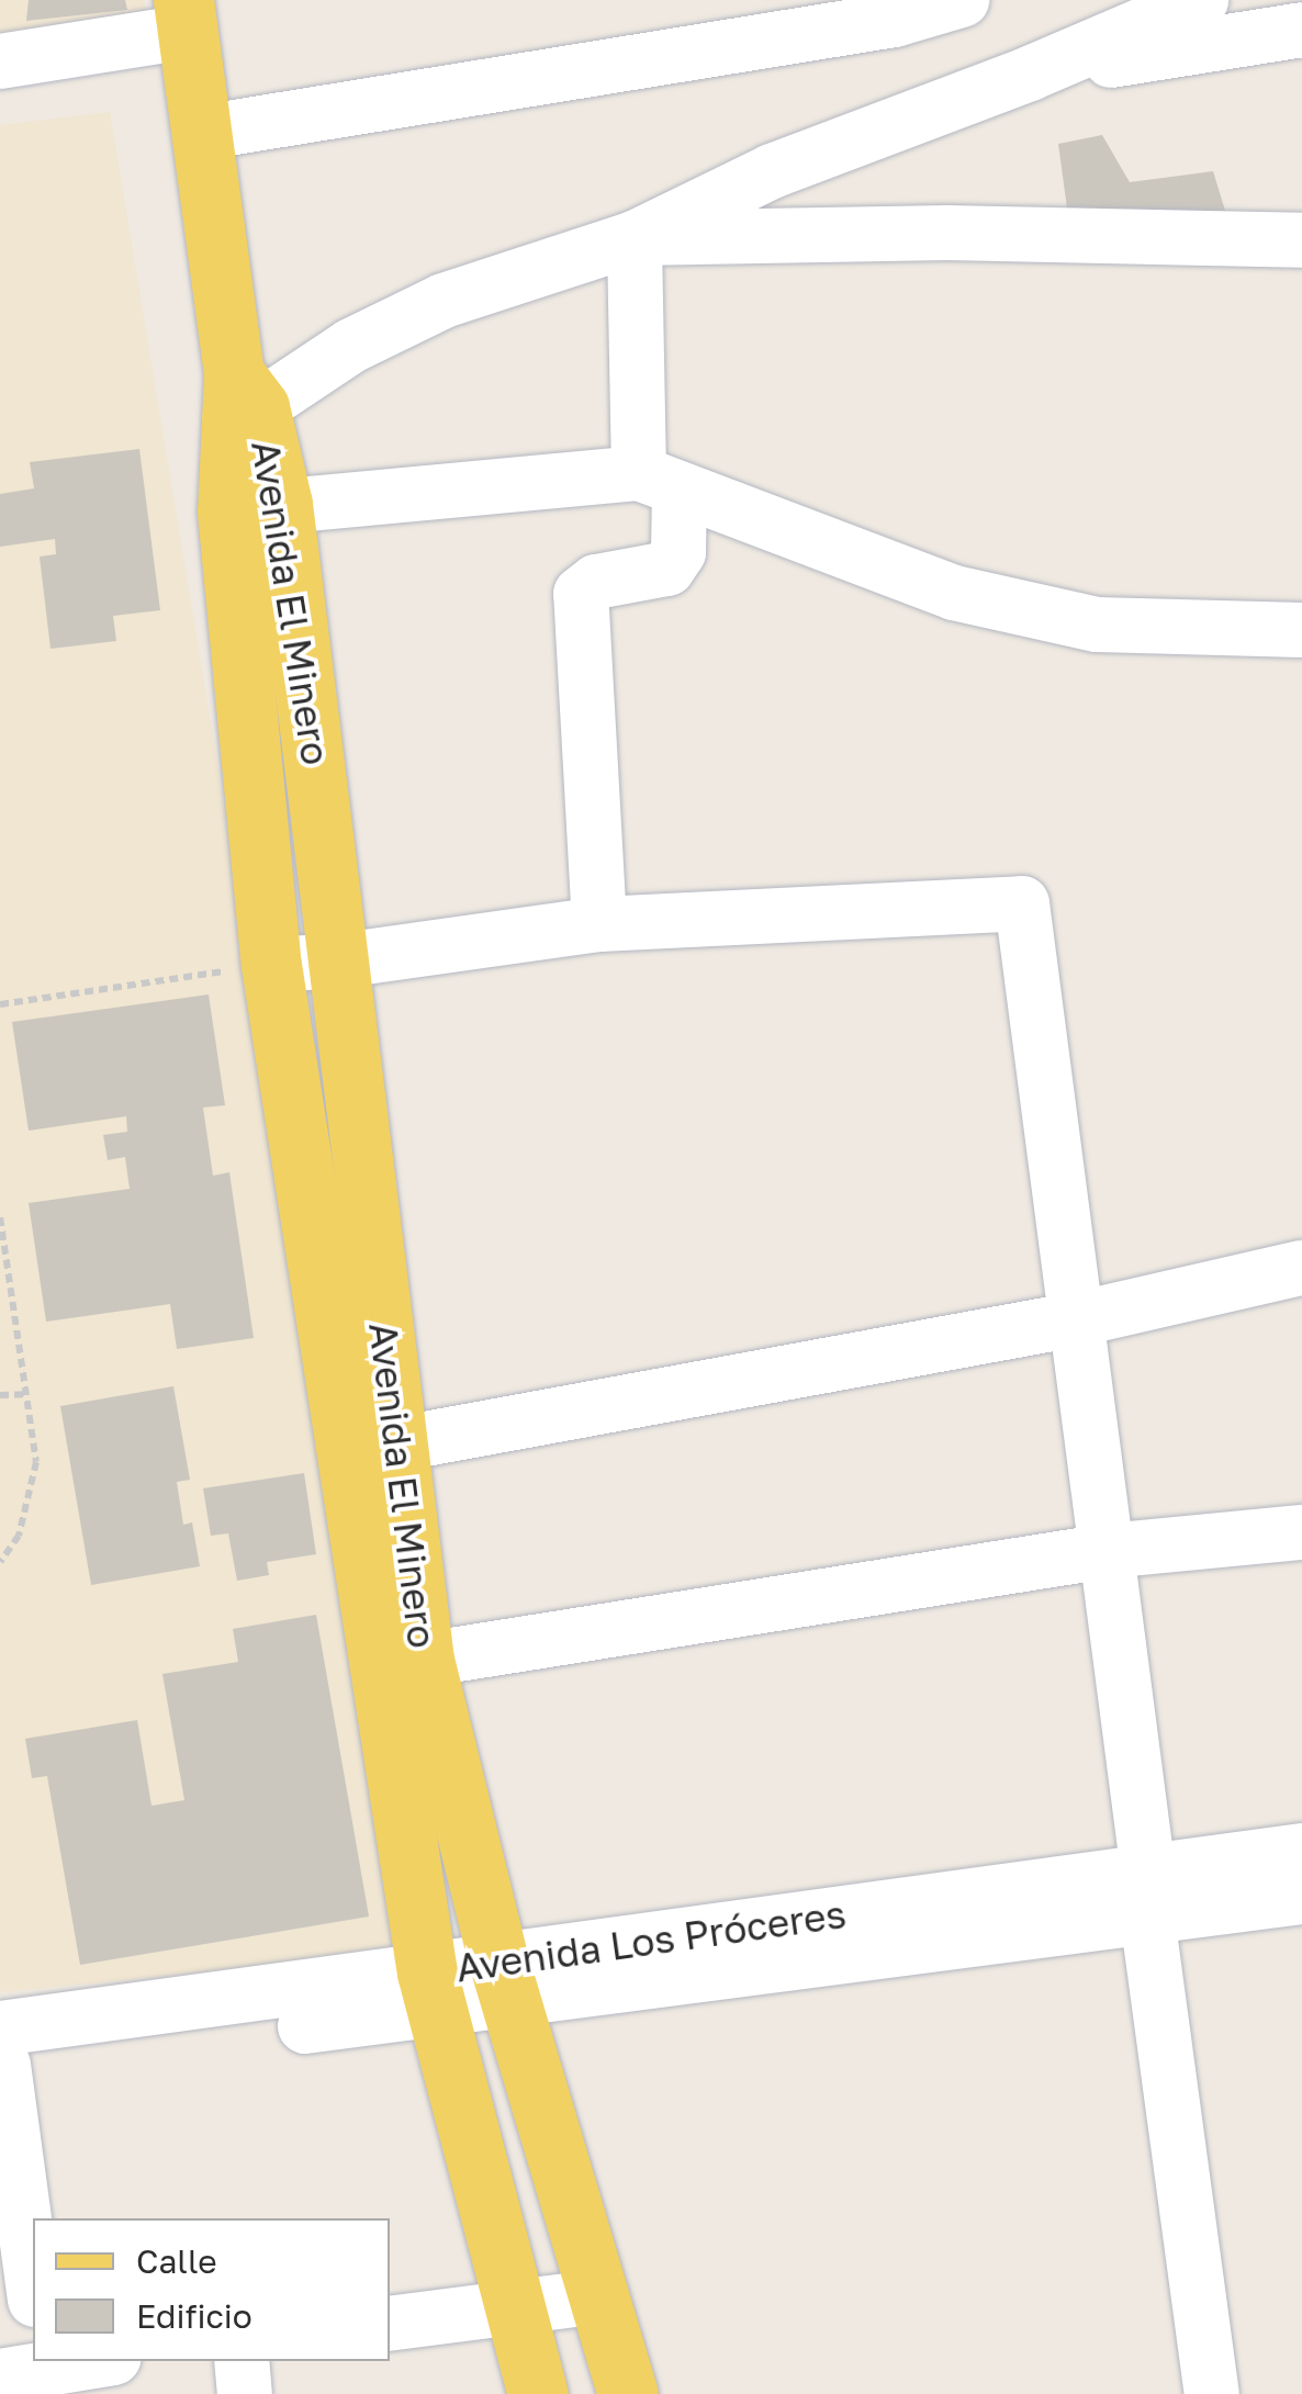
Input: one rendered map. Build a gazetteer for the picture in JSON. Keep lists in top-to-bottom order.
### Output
{
  "streets": {
    "main road": ["Avenida El Minero"],
    "street": ["Avenida Los Próceres"]
  },
  "crossings": [
    ["Avenida El Minero", "Avenida Los Próceres"]
  ],
  "legend": ["Calle", "Edificio"]
}
